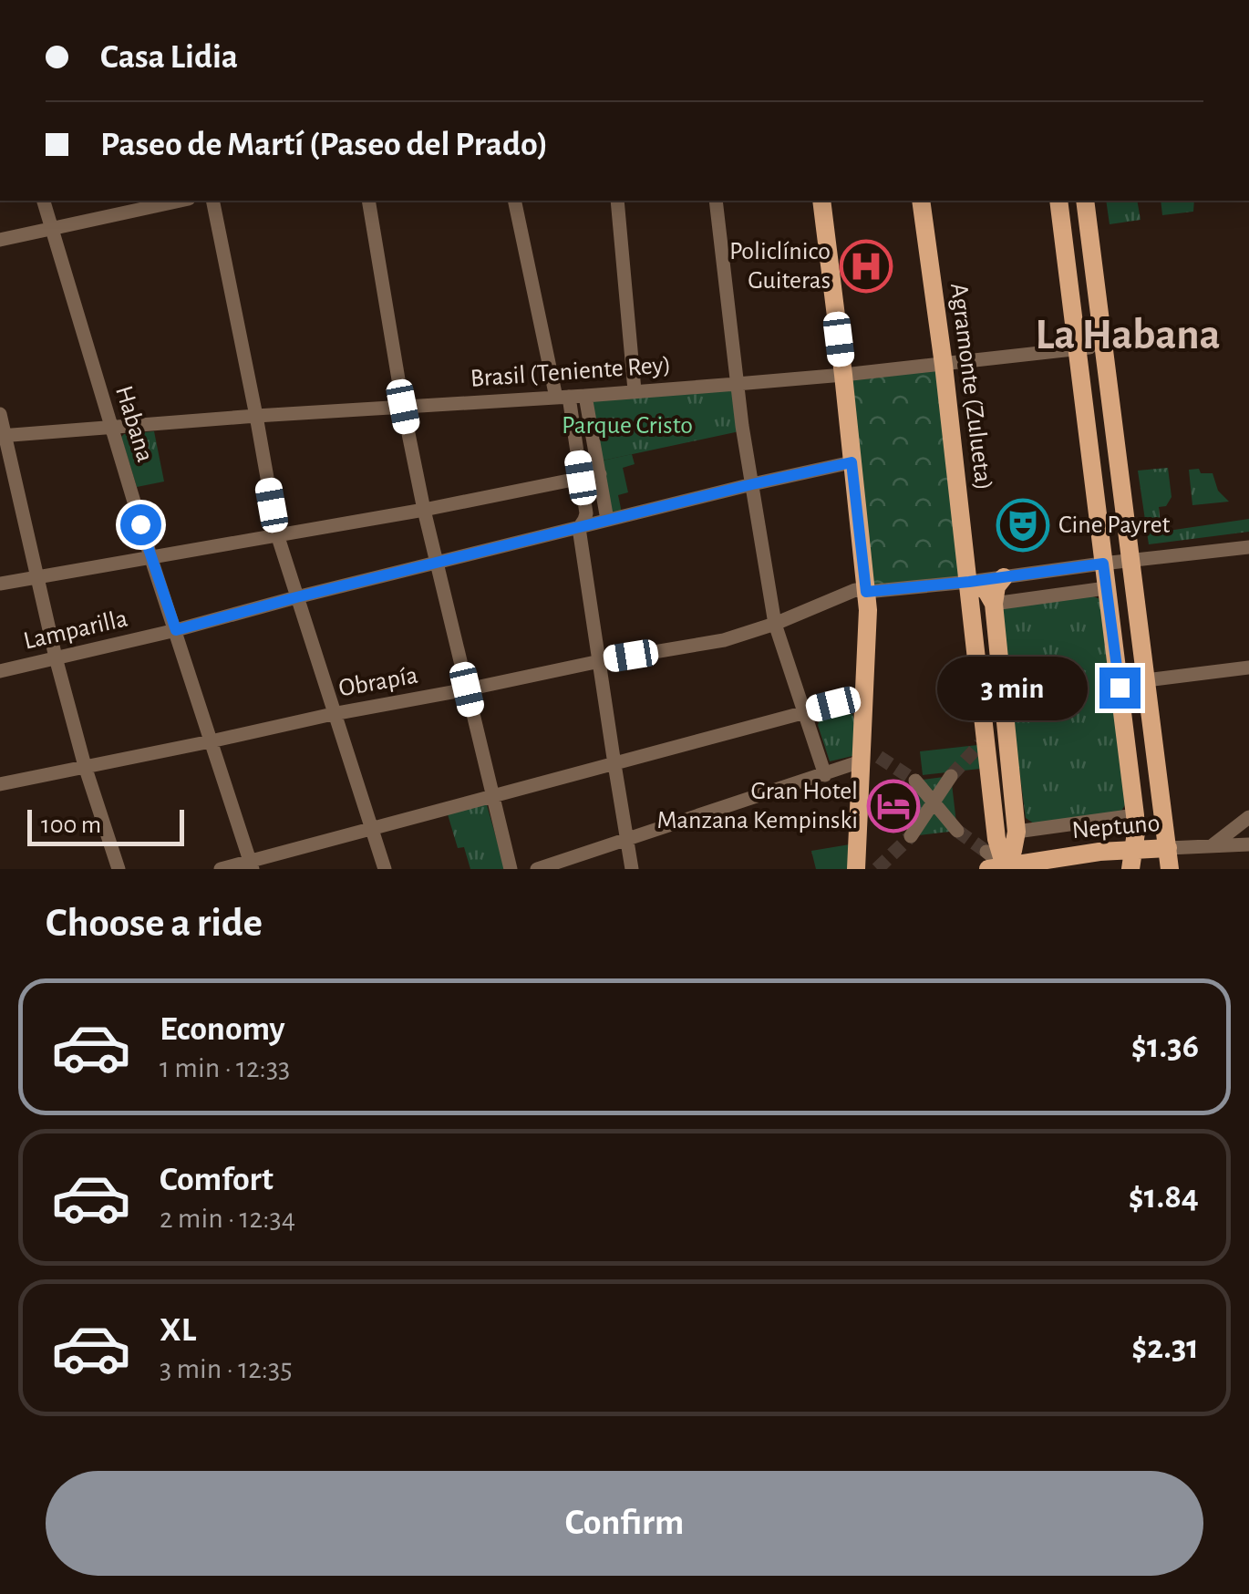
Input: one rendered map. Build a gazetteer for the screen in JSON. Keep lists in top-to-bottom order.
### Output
{
  "streets": {
    "main road": ["Agramonte (Zulueta)", "Neptuno"],
    "street": [
      "Brasil (Teniente Rey)",
      "Habana",
      "Lamparilla",
      "Obrapía"
    ]
  },
  "crossings": [
    ["Brasil (Teniente Rey)", "Agramonte (Zulueta)"],
    ["Brasil (Teniente Rey)", "Habana"],
    ["Agramonte (Zulueta)", "Obrapía"],
    ["Agramonte (Zulueta)", "Neptuno"],
    ["Habana", "Lamparilla"],
    ["Habana", "Obrapía"]
  ],
  "districts": ["La Habana"],
  "parks": ["Parque Cristo"],
  "places": {
    "hospital": ["Policlínico Guiteras"],
    "theatre": ["Cine Payret"],
    "hotel": ["Gran Hotel Manzana Kempinski"]
  },
  "scale_bar": "100 m",
  "page": {
    "banner": ["Casa Lidia", "Paseo de Martí (Paseo del Prado)"],
    "bubble": "3 min",
    "scale": "100 m",
    "heading": "Choose a ride",
    "list": [
      {
        "name": "Economy",
        "note": "1 min · 12:33",
        "value": "$1.36"
      },
      {
        "name": "Comfort",
        "note": "2 min · 12:34",
        "value": "$1.84"
      },
      {
        "name": "XL",
        "note": "3 min · 12:35",
        "value": "$2.31"
      }
    ],
    "buttons": "Confirm"
  }
}
